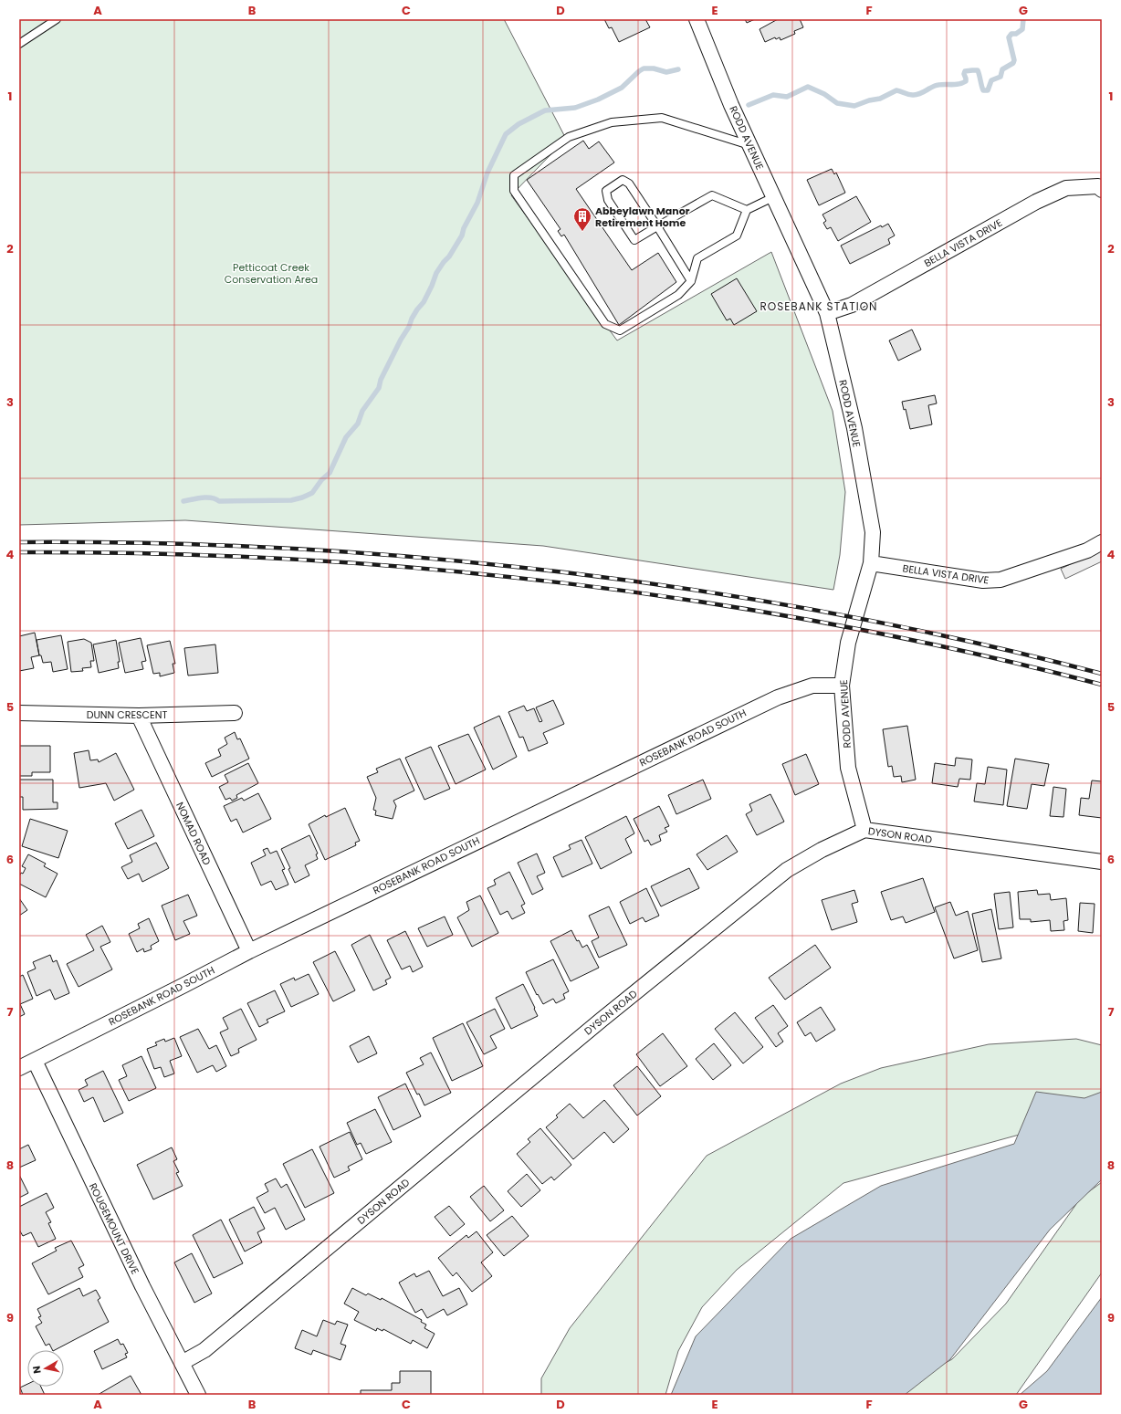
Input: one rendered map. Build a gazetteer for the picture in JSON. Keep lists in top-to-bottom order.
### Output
{
  "streets": {
    "street": [
      "RODD AVENUE",
      "BELLA VISTA DRIVE",
      "DUNN CRESCENT",
      "ROSEBANK ROAD SOUTH",
      "NOMAD ROAD",
      "DYSON ROAD",
      "ROUGEMOUNT DRIVE"
    ]
  },
  "crossings": [
    ["RODD AVENUE", "BELLA VISTA DRIVE"],
    ["RODD AVENUE", "ROSEBANK ROAD SOUTH"],
    ["RODD AVENUE", "DYSON ROAD"],
    ["DUNN CRESCENT", "NOMAD ROAD"],
    ["ROSEBANK ROAD SOUTH", "NOMAD ROAD"],
    ["ROSEBANK ROAD SOUTH", "ROUGEMOUNT DRIVE"],
    ["DYSON ROAD", "ROUGEMOUNT DRIVE"]
  ],
  "districts": ["ROSEBANK STATION"],
  "parks": ["Petticoat Creek Conservation Area"],
  "places": {
    "building": ["Abbeylawn Manor Retirement Home"]
  },
  "north": "left",
  "grid": {
    "columns": [
      "A",
      "B",
      "C",
      "D",
      "E",
      "F",
      "G"
    ],
    "rows": [
      "1",
      "2",
      "3",
      "4",
      "5",
      "6",
      "7",
      "8",
      "9"
    ]
  }
}
